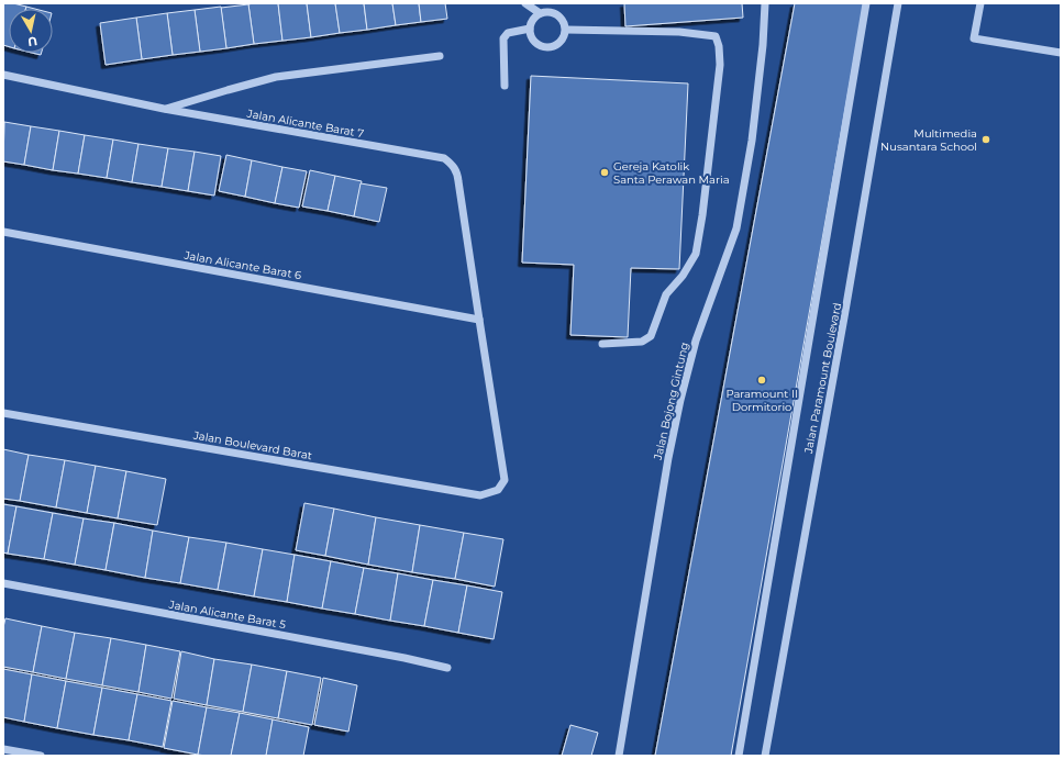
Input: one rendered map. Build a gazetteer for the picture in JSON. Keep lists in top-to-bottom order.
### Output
{
  "streets": {
    "street": [
      "Jalan Alicante Barat 7",
      "Jalan Alicante Barat 6",
      "Jalan Paramount Boulevard",
      "Jalan Bojong Gintung",
      "Jalan Boulevard Barat",
      "Jalan Alicante Barat 5"
    ]
  },
  "crossings": [
    ["Jalan Alicante Barat 7", "Jalan Alicante Barat 6"],
    ["Jalan Alicante Barat 7", "Jalan Boulevard Barat"],
    ["Jalan Alicante Barat 6", "Jalan Boulevard Barat"]
  ],
  "places": ["Multimedia Nusantara School", "Gereja Katolik Santa Perawan Maria", "Paramount Il Dormitorio"],
  "north": "bottom"
}
